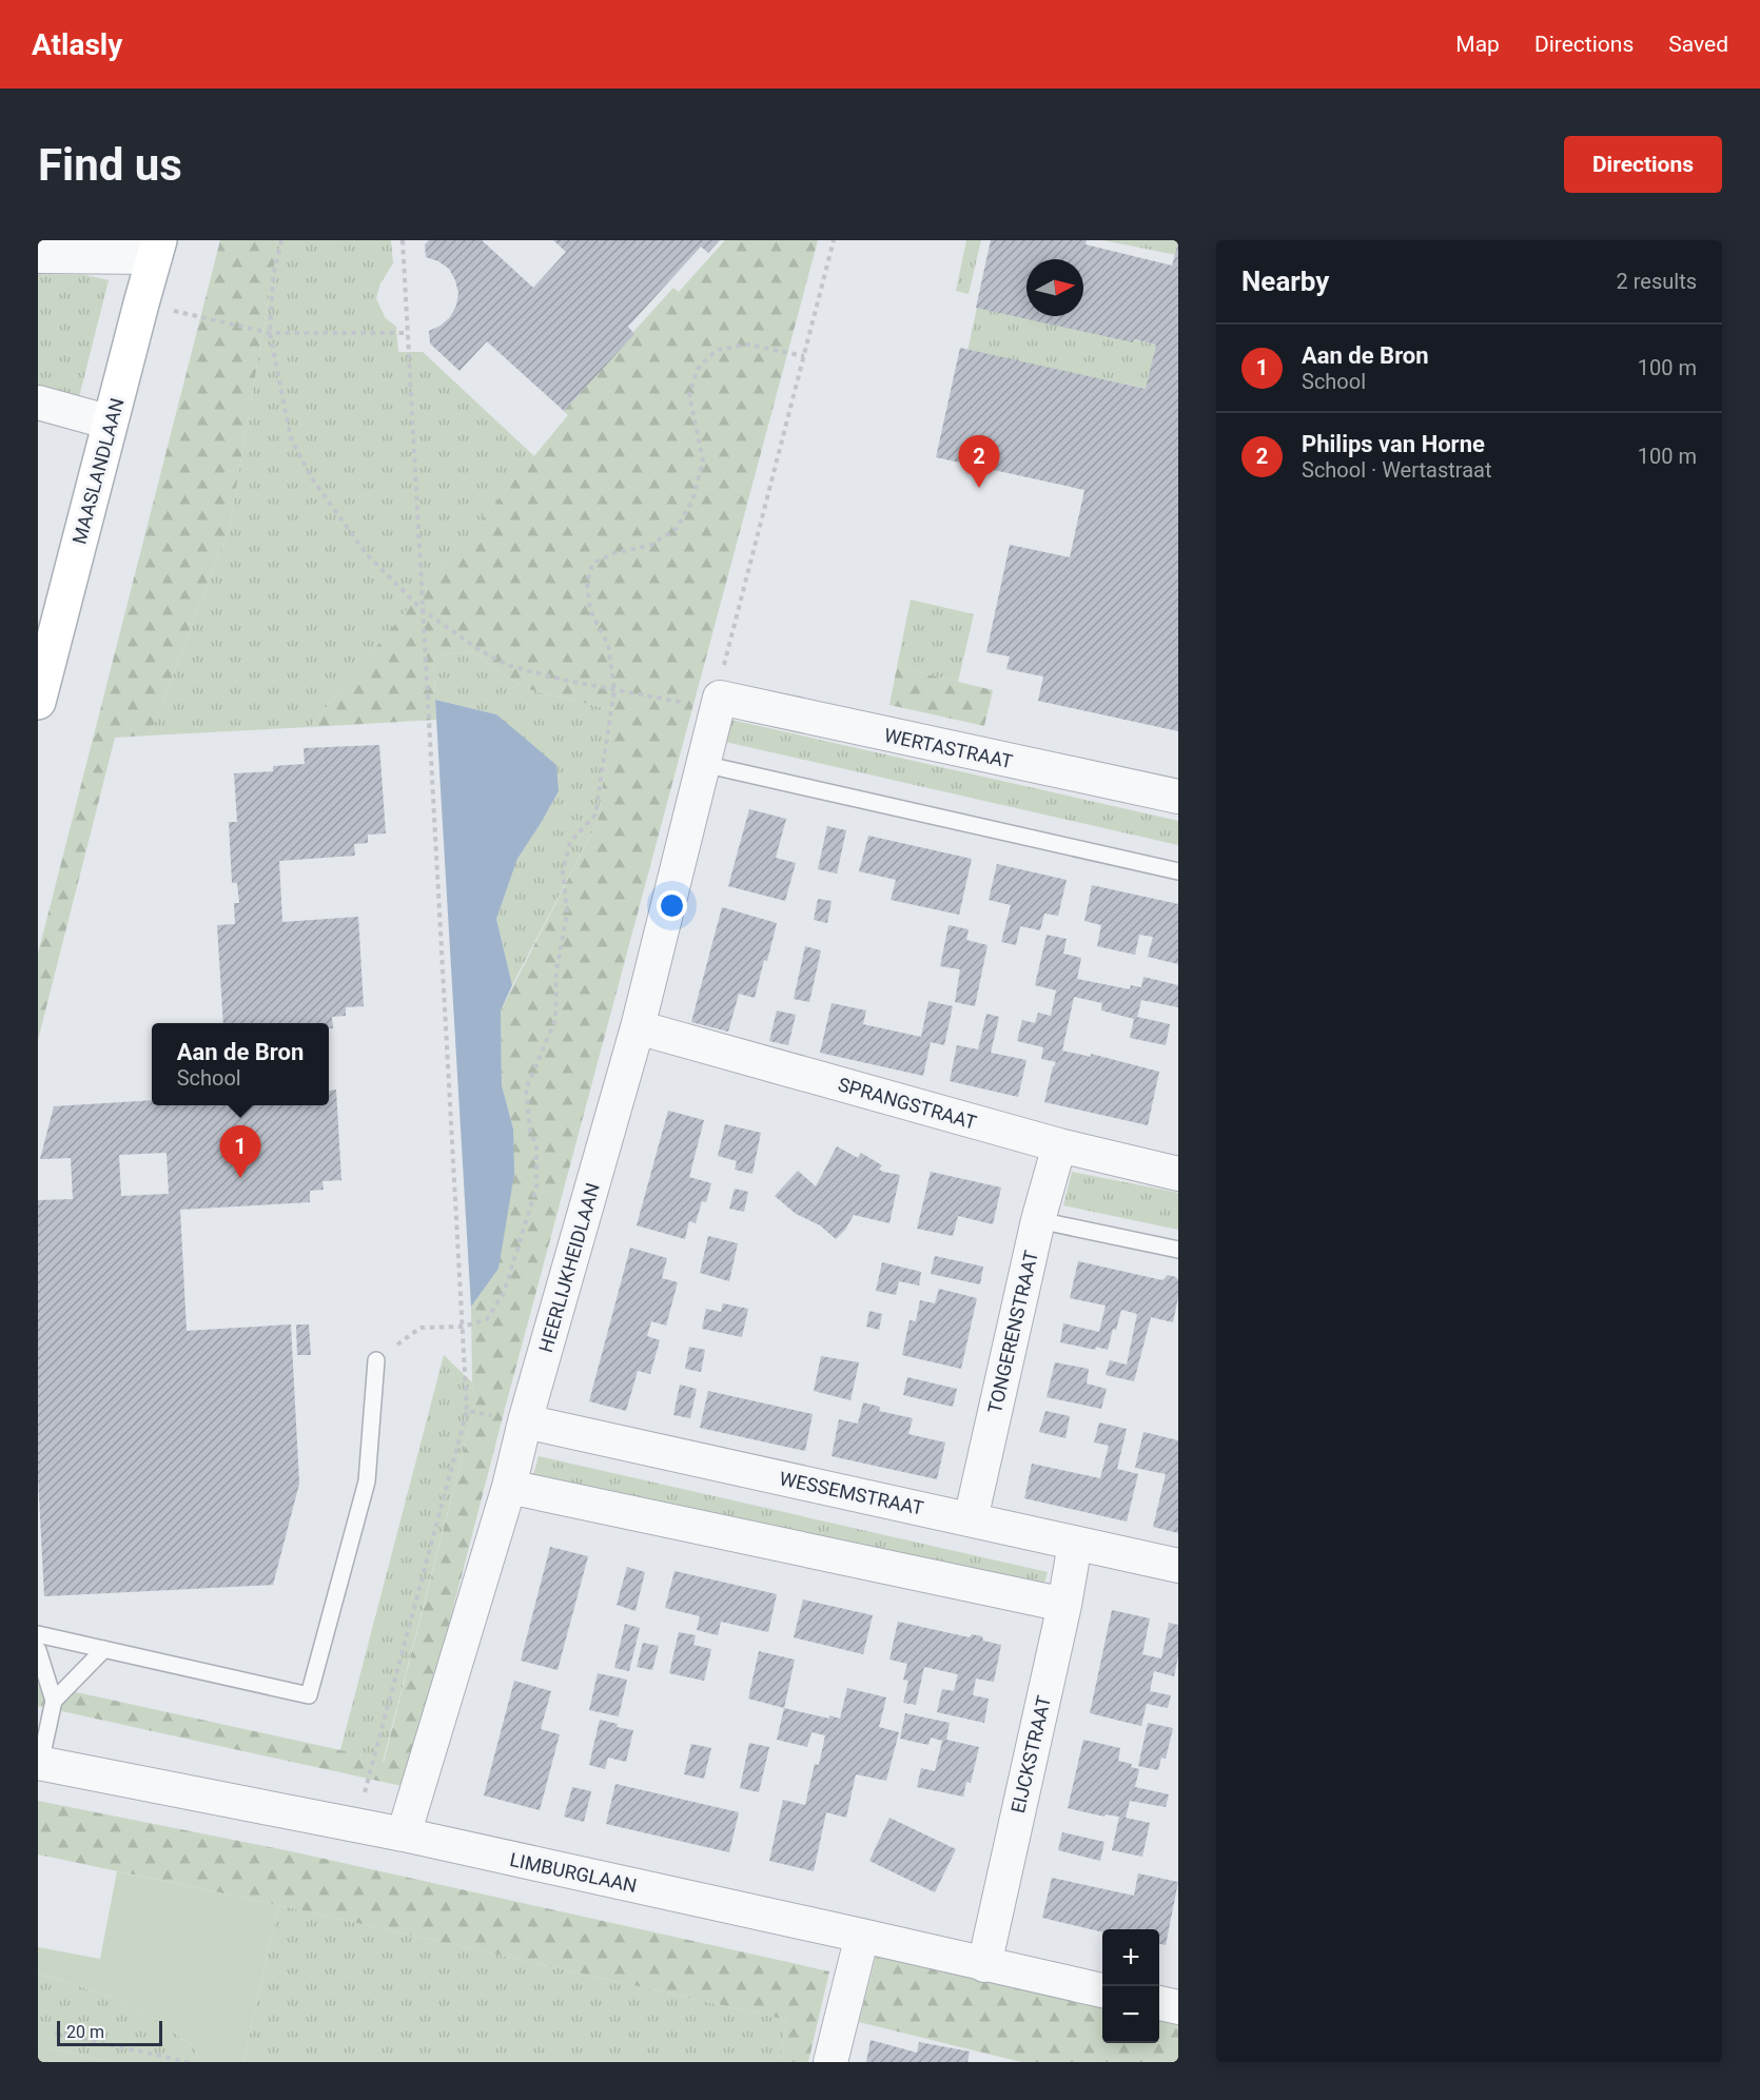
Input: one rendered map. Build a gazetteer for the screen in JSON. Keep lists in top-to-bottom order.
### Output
{
  "streets": {
    "street": [
      "MAASLANDLAAN",
      "WERTASTRAAT",
      "SPRANGSTRAAT",
      "HEERLIJKHEIDLAAN",
      "TONGERENSTRAAT",
      "WESSEMSTRAAT",
      "EIJCKSTRAAT",
      "LIMBURGLAAN"
    ]
  },
  "crossings": [
    ["WERTASTRAAT", "HEERLIJKHEIDLAAN"],
    ["SPRANGSTRAAT", "HEERLIJKHEIDLAAN"],
    ["SPRANGSTRAAT", "TONGERENSTRAAT"],
    ["HEERLIJKHEIDLAAN", "WESSEMSTRAAT"],
    ["HEERLIJKHEIDLAAN", "LIMBURGLAAN"],
    ["TONGERENSTRAAT", "WESSEMSTRAAT"],
    ["WESSEMSTRAAT", "EIJCKSTRAAT"],
    ["EIJCKSTRAAT", "LIMBURGLAAN"]
  ],
  "scale_bar": "20 m",
  "north": "right",
  "page": {
    "header": "Atlasly",
    "nav": ["Map", "Directions", "Saved"],
    "buttons": "Directions",
    "title": "Find us",
    "heading": ["Nearby", "2 results"],
    "list": [
      {
        "mark": "1",
        "name": "Aan de Bron",
        "note": "School",
        "value": "100 m"
      },
      {
        "mark": "2",
        "name": "Philips van Horne",
        "note": "School · Wertastraat",
        "value": "100 m"
      }
    ],
    "pins": ["2", "1"],
    "popup": ["Aan de Bron", "School"],
    "map_buttons": ["+", "−"],
    "scale": "20 m"
  }
}
